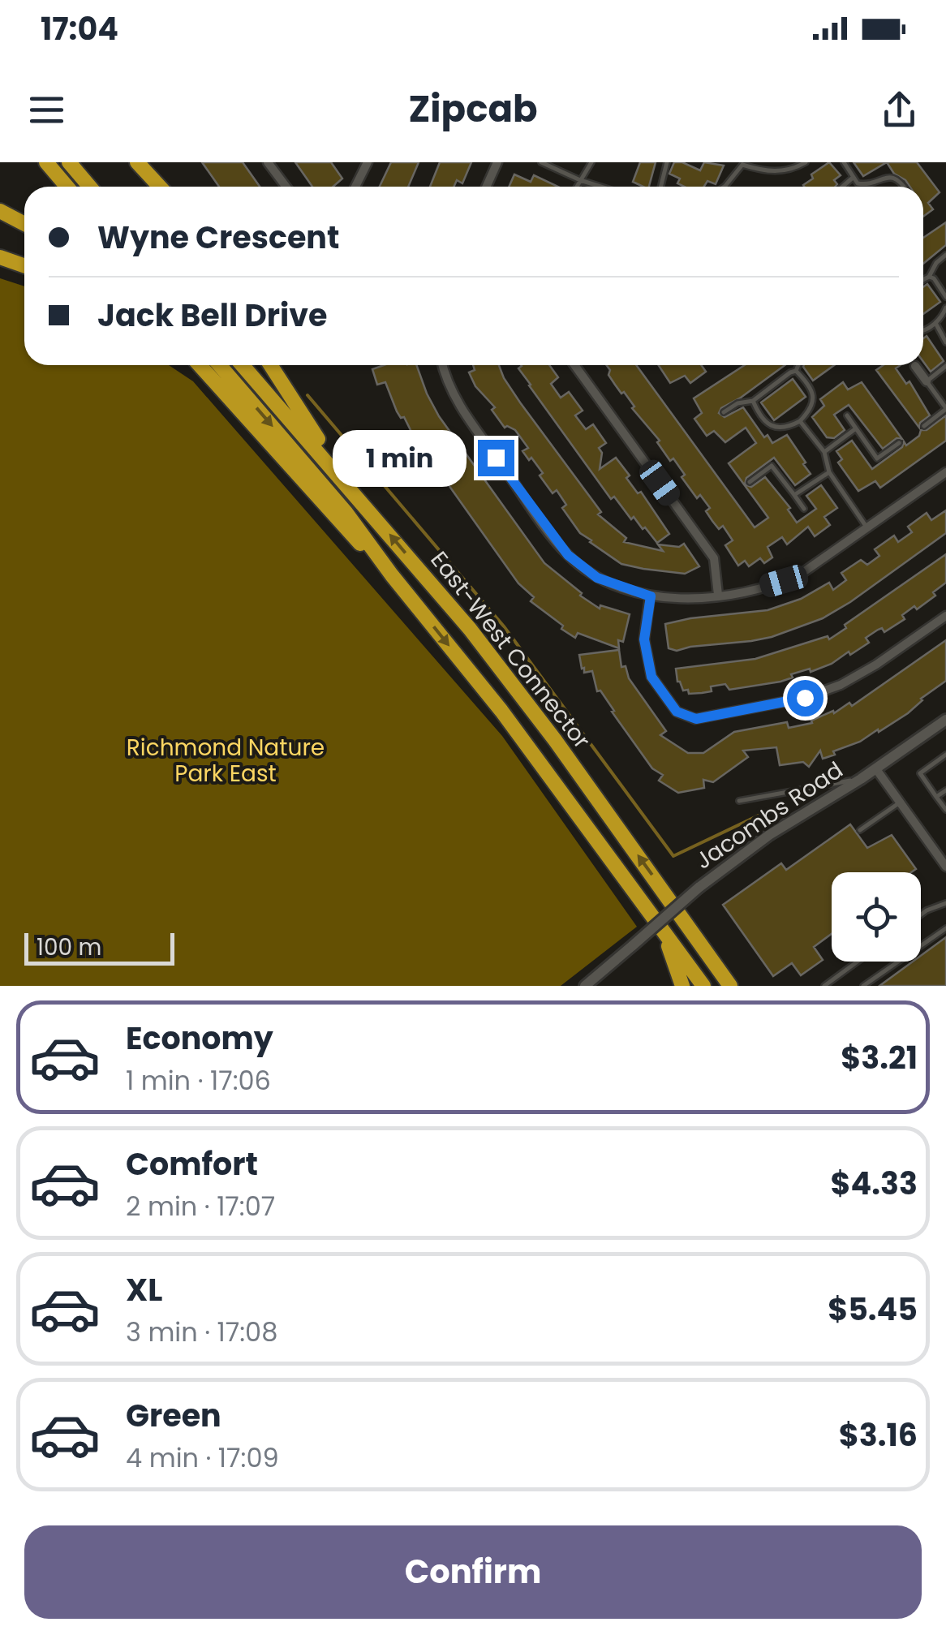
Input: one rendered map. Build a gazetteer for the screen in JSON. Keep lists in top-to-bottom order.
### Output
{
  "streets": {
    "highway": ["East-West Connector"],
    "street": ["Jacombs Road"]
  },
  "parks": ["Richmond Nature Park East"],
  "scale_bar": "100 m",
  "page": {
    "status": "17:04",
    "header": "Zipcab",
    "banner": ["Wyne Crescent", "Jack Bell Drive"],
    "bubble": "1 min",
    "scale": "100 m",
    "list": [
      {
        "name": "Economy",
        "note": "1 min · 17:06",
        "value": "$3.21"
      },
      {
        "name": "Comfort",
        "note": "2 min · 17:07",
        "value": "$4.33"
      },
      {
        "name": "XL",
        "note": "3 min · 17:08",
        "value": "$5.45"
      },
      {
        "name": "Green",
        "note": "4 min · 17:09",
        "value": "$3.16"
      }
    ],
    "buttons": "Confirm"
  }
}
